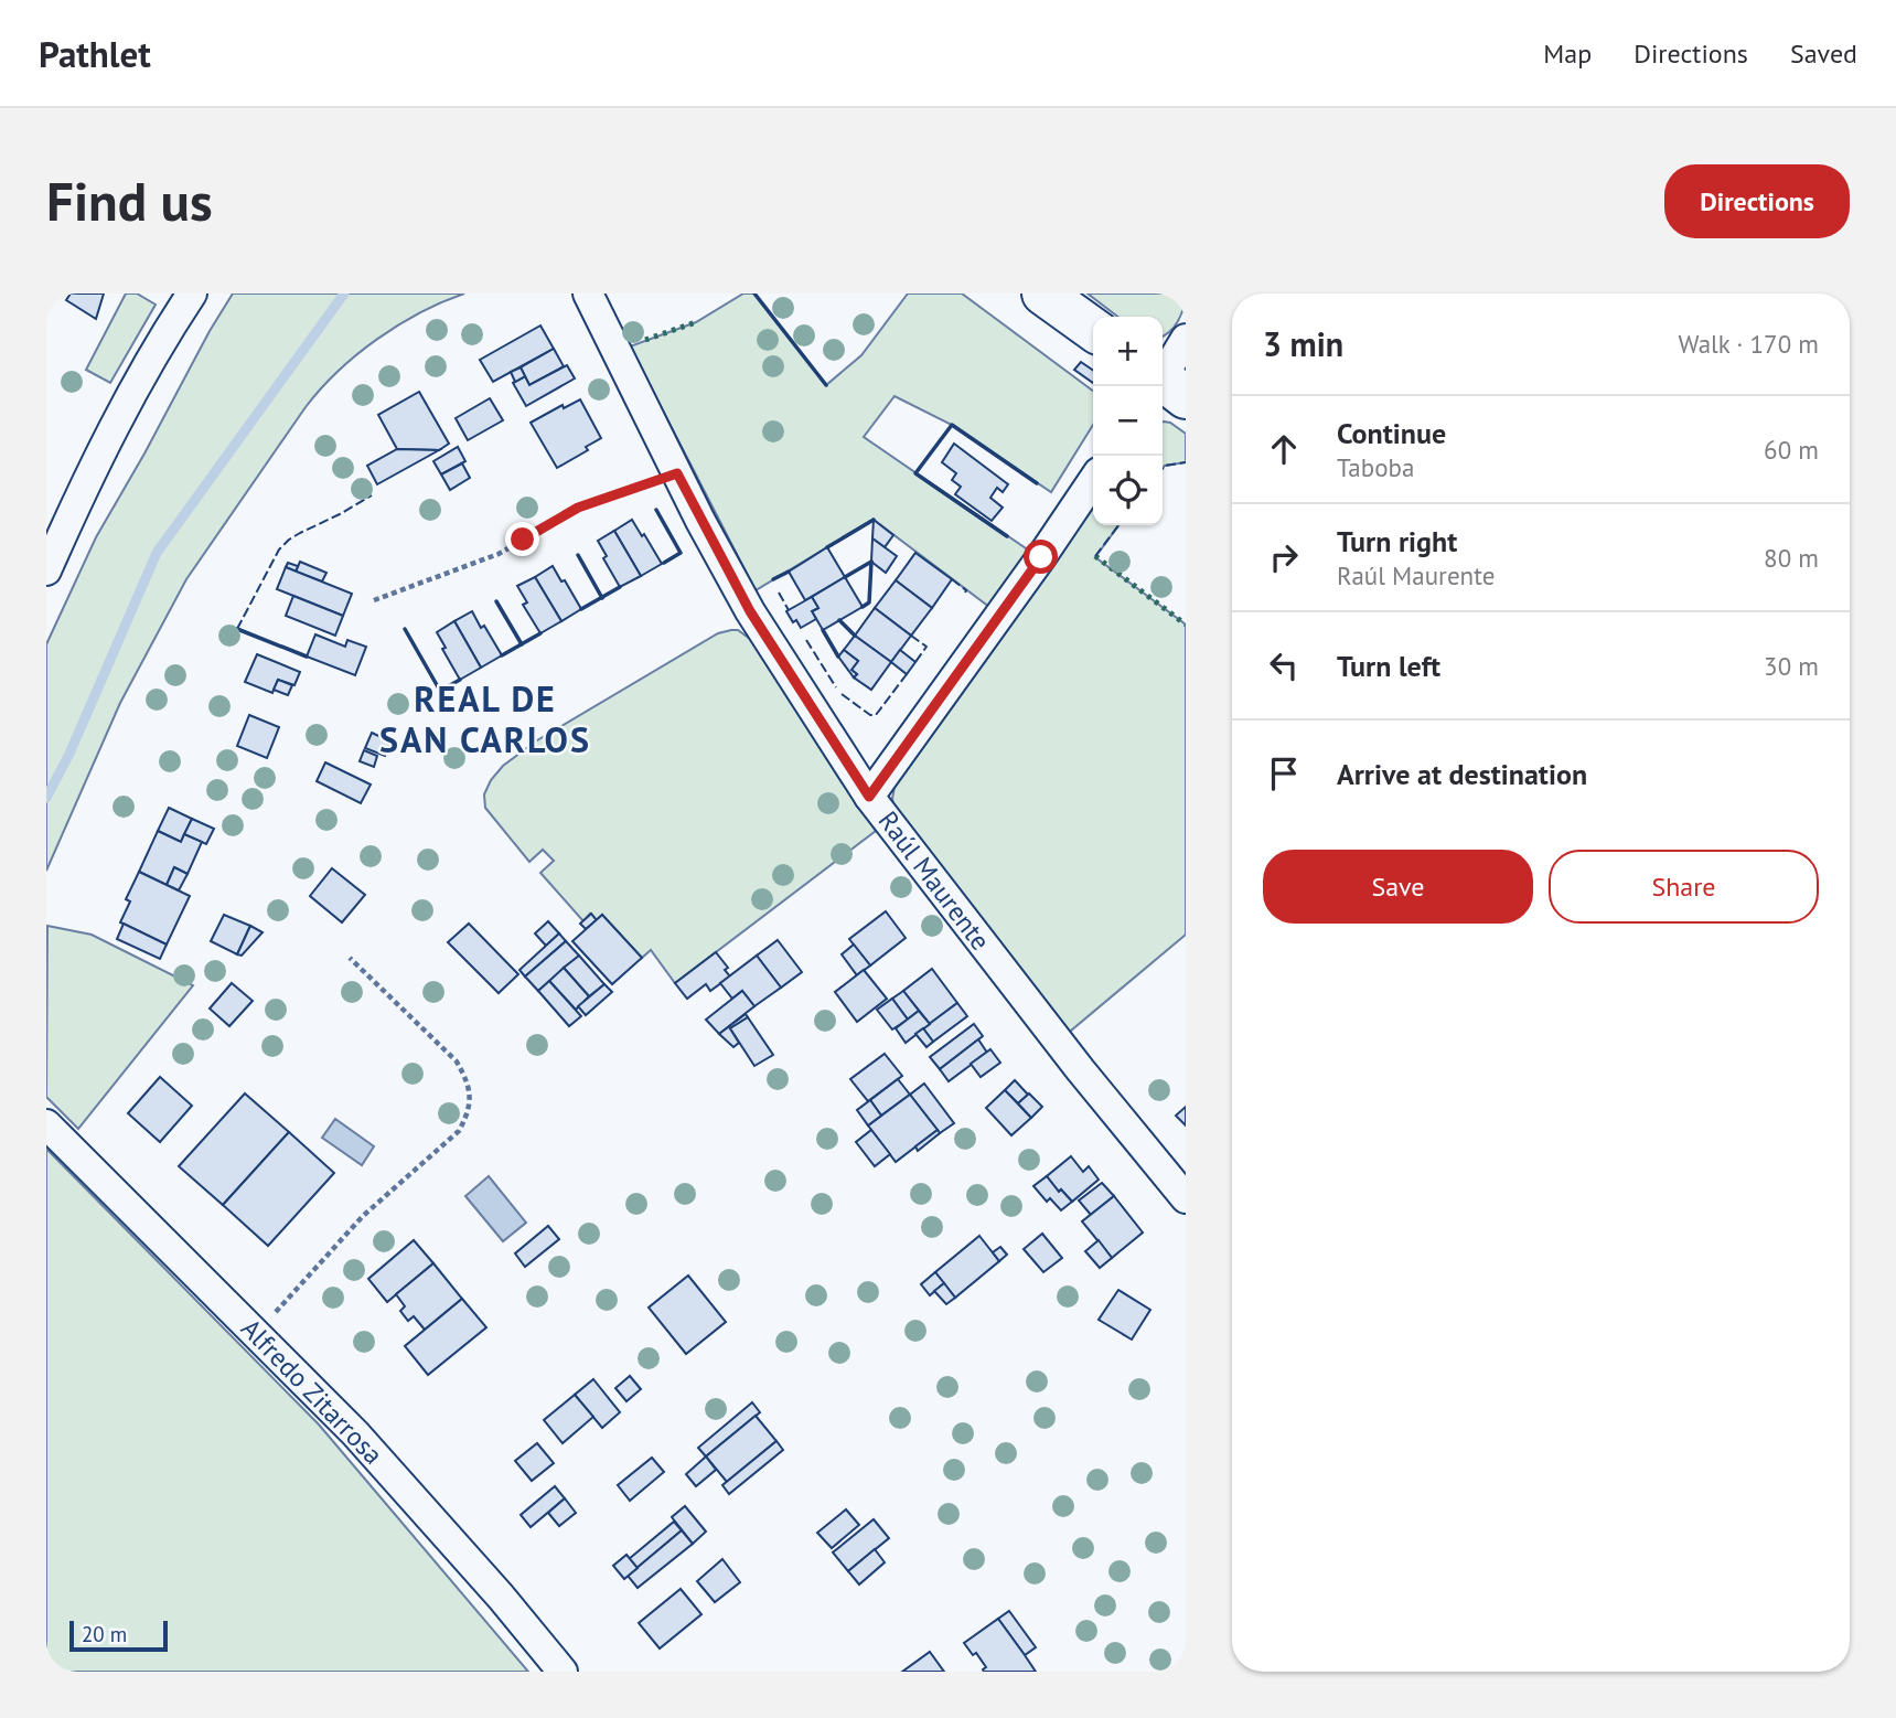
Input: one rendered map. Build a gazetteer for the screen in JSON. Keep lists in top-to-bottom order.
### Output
{
  "streets": {
    "street": ["Raúl Maurente", "Alfredo Zitarrosa"]
  },
  "districts": ["REAL DE SAN CARLOS"],
  "scale_bar": "20 m",
  "page": {
    "header": "Pathlet",
    "nav": ["Map", "Directions", "Saved"],
    "buttons": [
      "Directions",
      ["Save", "Share"]
    ],
    "title": "Find us",
    "heading": ["3 min", "Walk · 170 m"],
    "map_buttons": ["+", "−"],
    "list": [
      ["Continue", "Taboba", "60 m"],
      ["Turn right", "Raúl Maurente", "80 m"],
      ["Turn left", "30 m"],
      "Arrive at destination"
    ],
    "scale": "20 m"
  }
}
